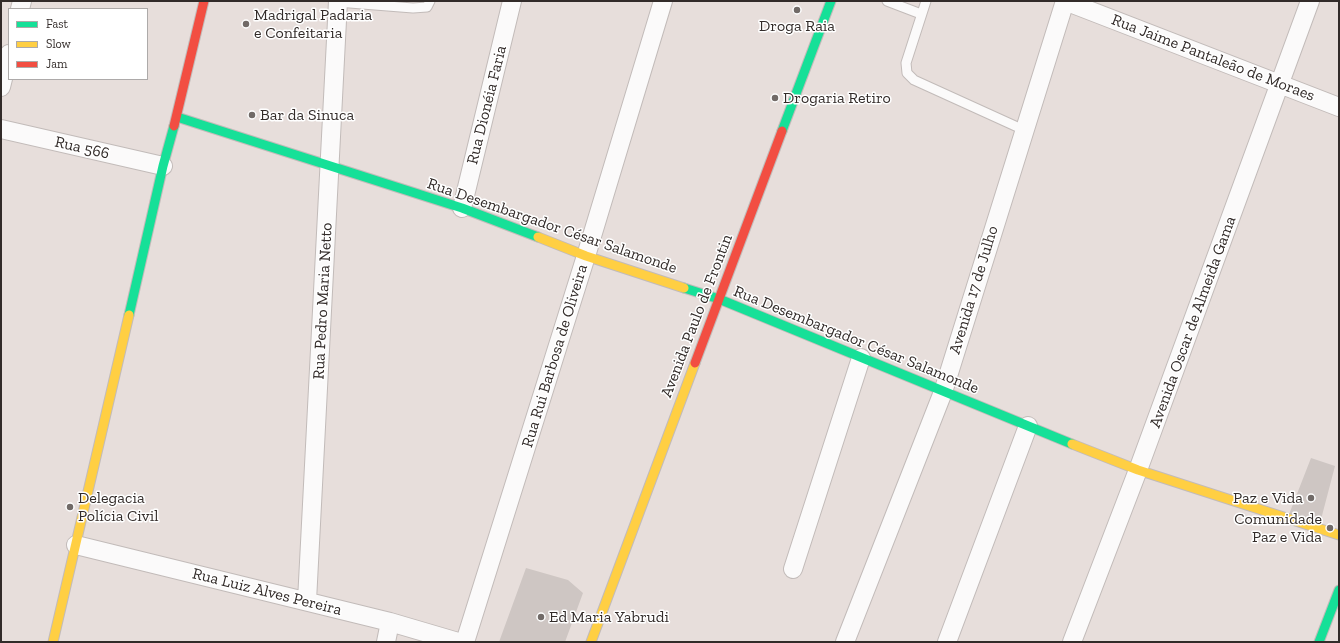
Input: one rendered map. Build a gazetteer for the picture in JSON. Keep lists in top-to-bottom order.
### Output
{
  "streets": {
    "street": [
      "Rua Jaime Pantaleão de Moraes",
      "Rua Dionéia Faria",
      "Rua 566",
      "Rua Desembargador César Salamonde",
      "Avenida 17 de Julho",
      "Rua Pedro Maria Netto",
      "Avenida Paulo de Frontin",
      "Avenida Oscar de Almeida Gama",
      "Rua Rui Barbosa de Oliveira",
      "Rua Luiz Alves Pereira"
    ]
  },
  "crossings": [
    ["Rua Jaime Pantaleão de Moraes", "Avenida 17 de Julho"],
    ["Rua Jaime Pantaleão de Moraes", "Avenida Oscar de Almeida Gama"],
    ["Rua Dionéia Faria", "Rua Desembargador César Salamonde"],
    ["Rua Desembargador César Salamonde", "Avenida 17 de Julho"],
    ["Rua Desembargador César Salamonde", "Rua Pedro Maria Netto"],
    ["Rua Desembargador César Salamonde", "Avenida Paulo de Frontin"],
    ["Rua Desembargador César Salamonde", "Avenida Oscar de Almeida Gama"],
    ["Rua Desembargador César Salamonde", "Rua Rui Barbosa de Oliveira"],
    ["Rua Pedro Maria Netto", "Rua Luiz Alves Pereira"]
  ],
  "places": [
    "Droga Raia",
    "Madrigal Padaria e Confeitaria",
    "Drogaria Retiro",
    "Bar da Sinuca",
    "Paz e Vida",
    "Delegacia Polícia Civil",
    "Comunidade Paz e Vida",
    "Ed Maria Yabrudi"
  ],
  "legend": ["Fast", "Slow", "Jam"]
}
